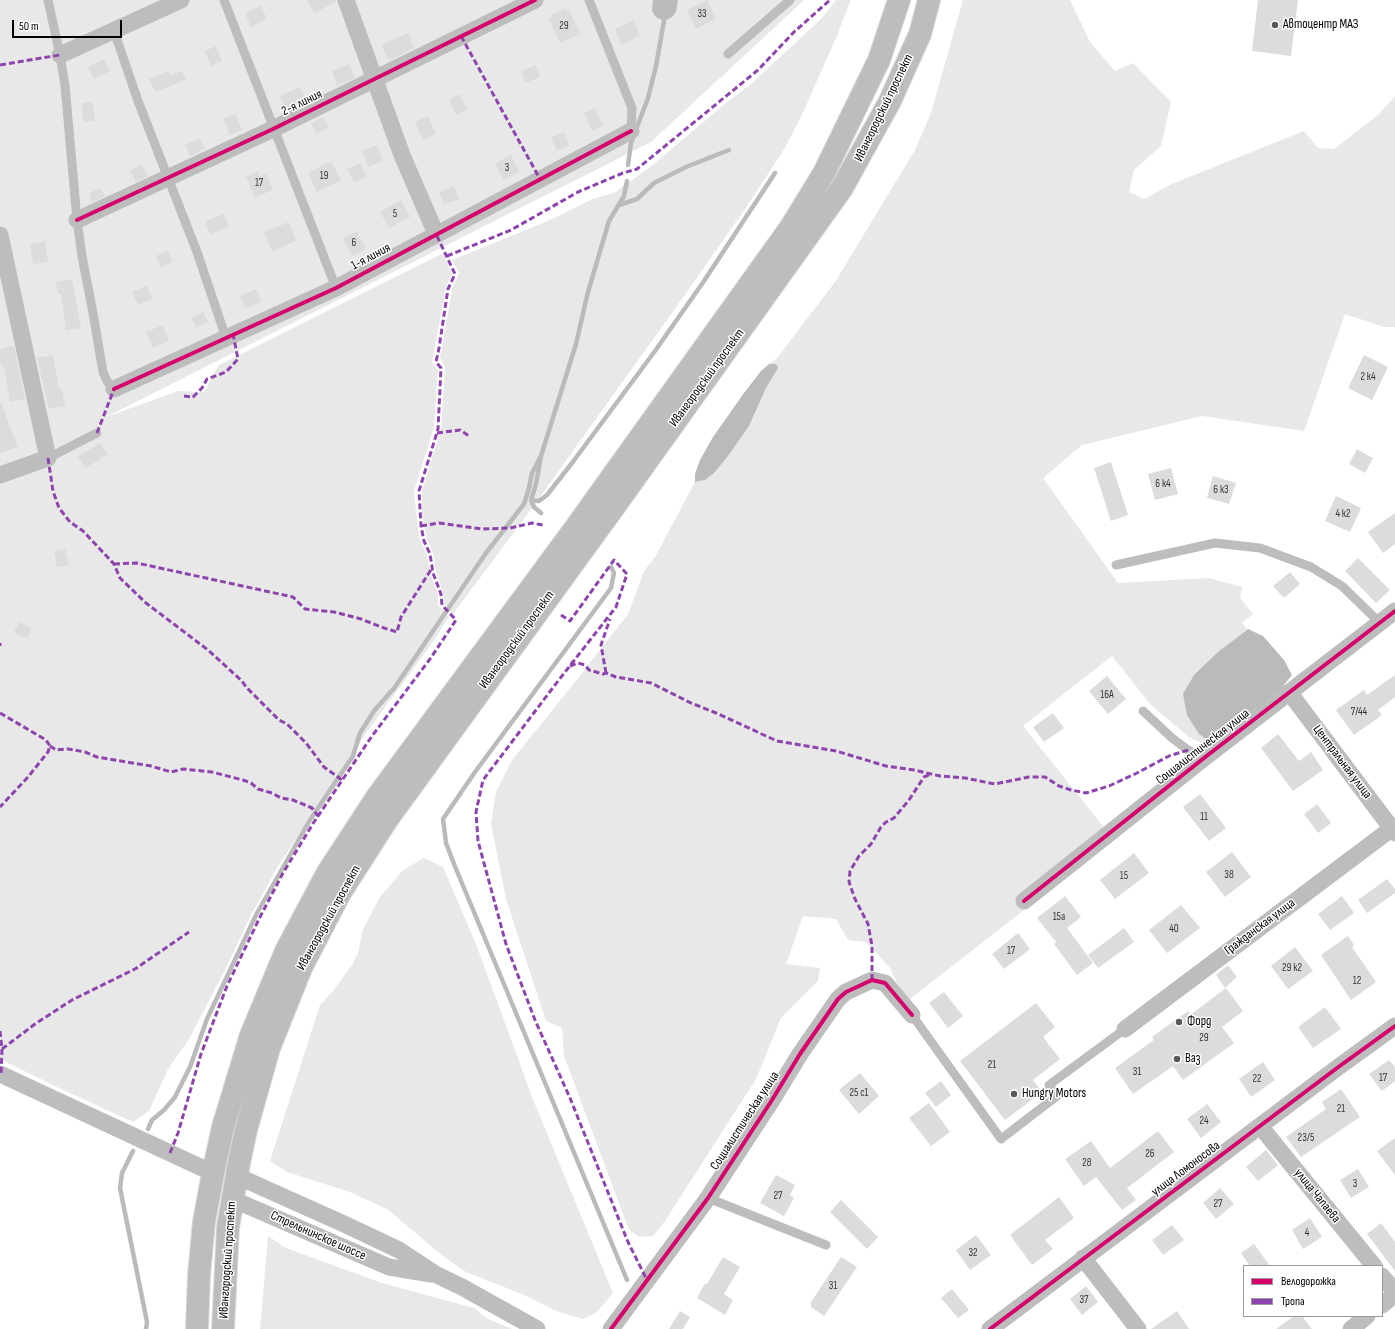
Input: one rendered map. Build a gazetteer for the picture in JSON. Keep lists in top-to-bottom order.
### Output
{
  "streets": {
    "highway": ["Ивангородский проспект", "Стрельнинское шоссе"],
    "street": [
      "2-я линия",
      "1-я линия",
      "Социалистическая улица",
      "Центральная улица",
      "Гражданская улица",
      "улица Ломоносова",
      "улица Чапаева"
    ]
  },
  "crossings": [
    ["Ивангородский проспект", "Стрельнинское шоссе"],
    ["Социалистическая улица", "Центральная улица"],
    ["Центральная улица", "Гражданская улица"],
    ["улица Ломоносова", "улица Чапаева"]
  ],
  "places": [
    "Автоцентр МАЗ",
    "Форд",
    "Ваз",
    "Hungry Motors"
  ],
  "house_numbers": [
    "33",
    "29",
    "3",
    "19",
    "17",
    "5",
    "6",
    "2 к4",
    "6 к4",
    "6 к3",
    "4 к2",
    "16А",
    "7/44",
    "11",
    "38",
    "15",
    "15а",
    "40",
    "17",
    "29 к2",
    "12",
    "29",
    "21",
    "31",
    "17",
    "22",
    "25 с1",
    "21",
    "24",
    "23/5",
    "26",
    "28",
    "3",
    "27",
    "27",
    "4",
    "32",
    "31",
    "37"
  ],
  "legend": ["Велодорожка", "Тропа"],
  "scale_bar": "50 m"
}
